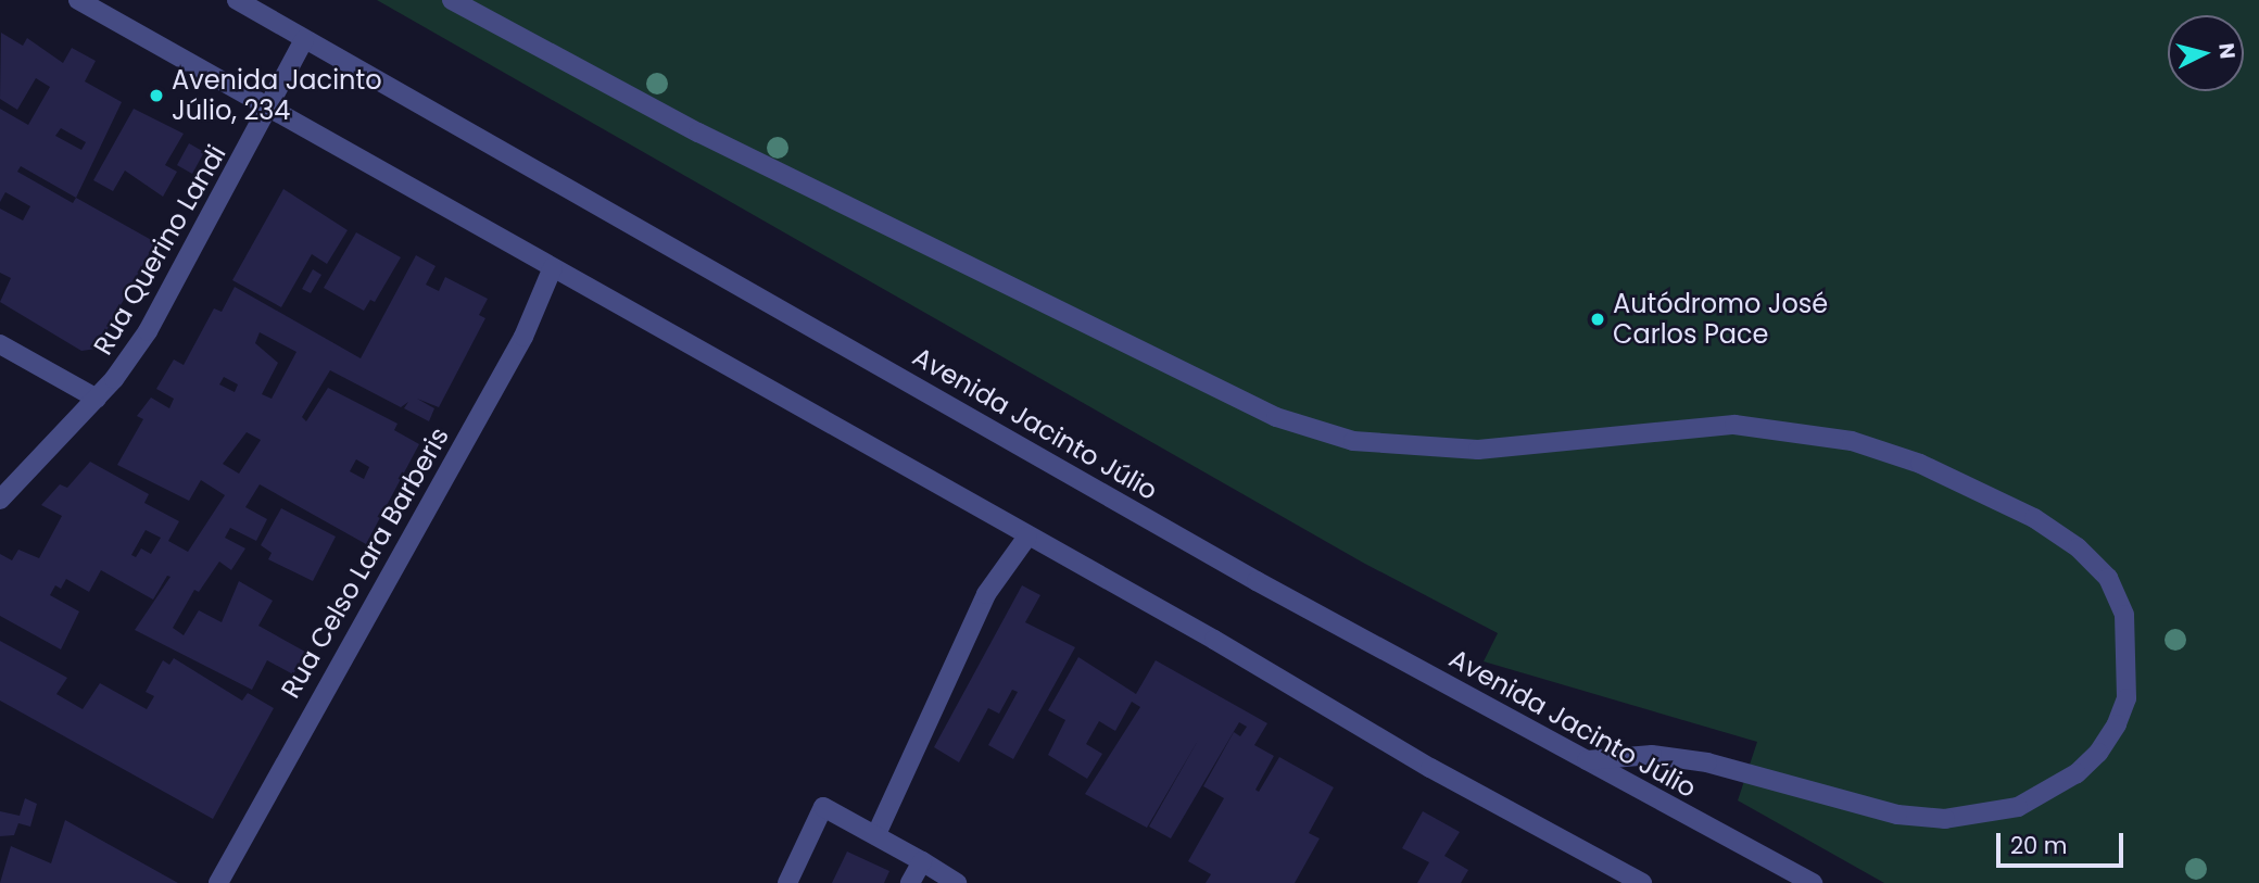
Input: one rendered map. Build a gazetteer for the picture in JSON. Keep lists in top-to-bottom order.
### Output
{
  "streets": {
    "street": ["Rua Querino Landi", "Avenida Jacinto Júlio", "Rua Celso Lara Barberis"]
  },
  "crossings": [
    ["Rua Querino Landi", "Avenida Jacinto Júlio"]
  ],
  "places": ["Avenida Jacinto Júlio, 234", "Autódromo José Carlos Pace"],
  "scale_bar": "20 m",
  "north": "right"
}
